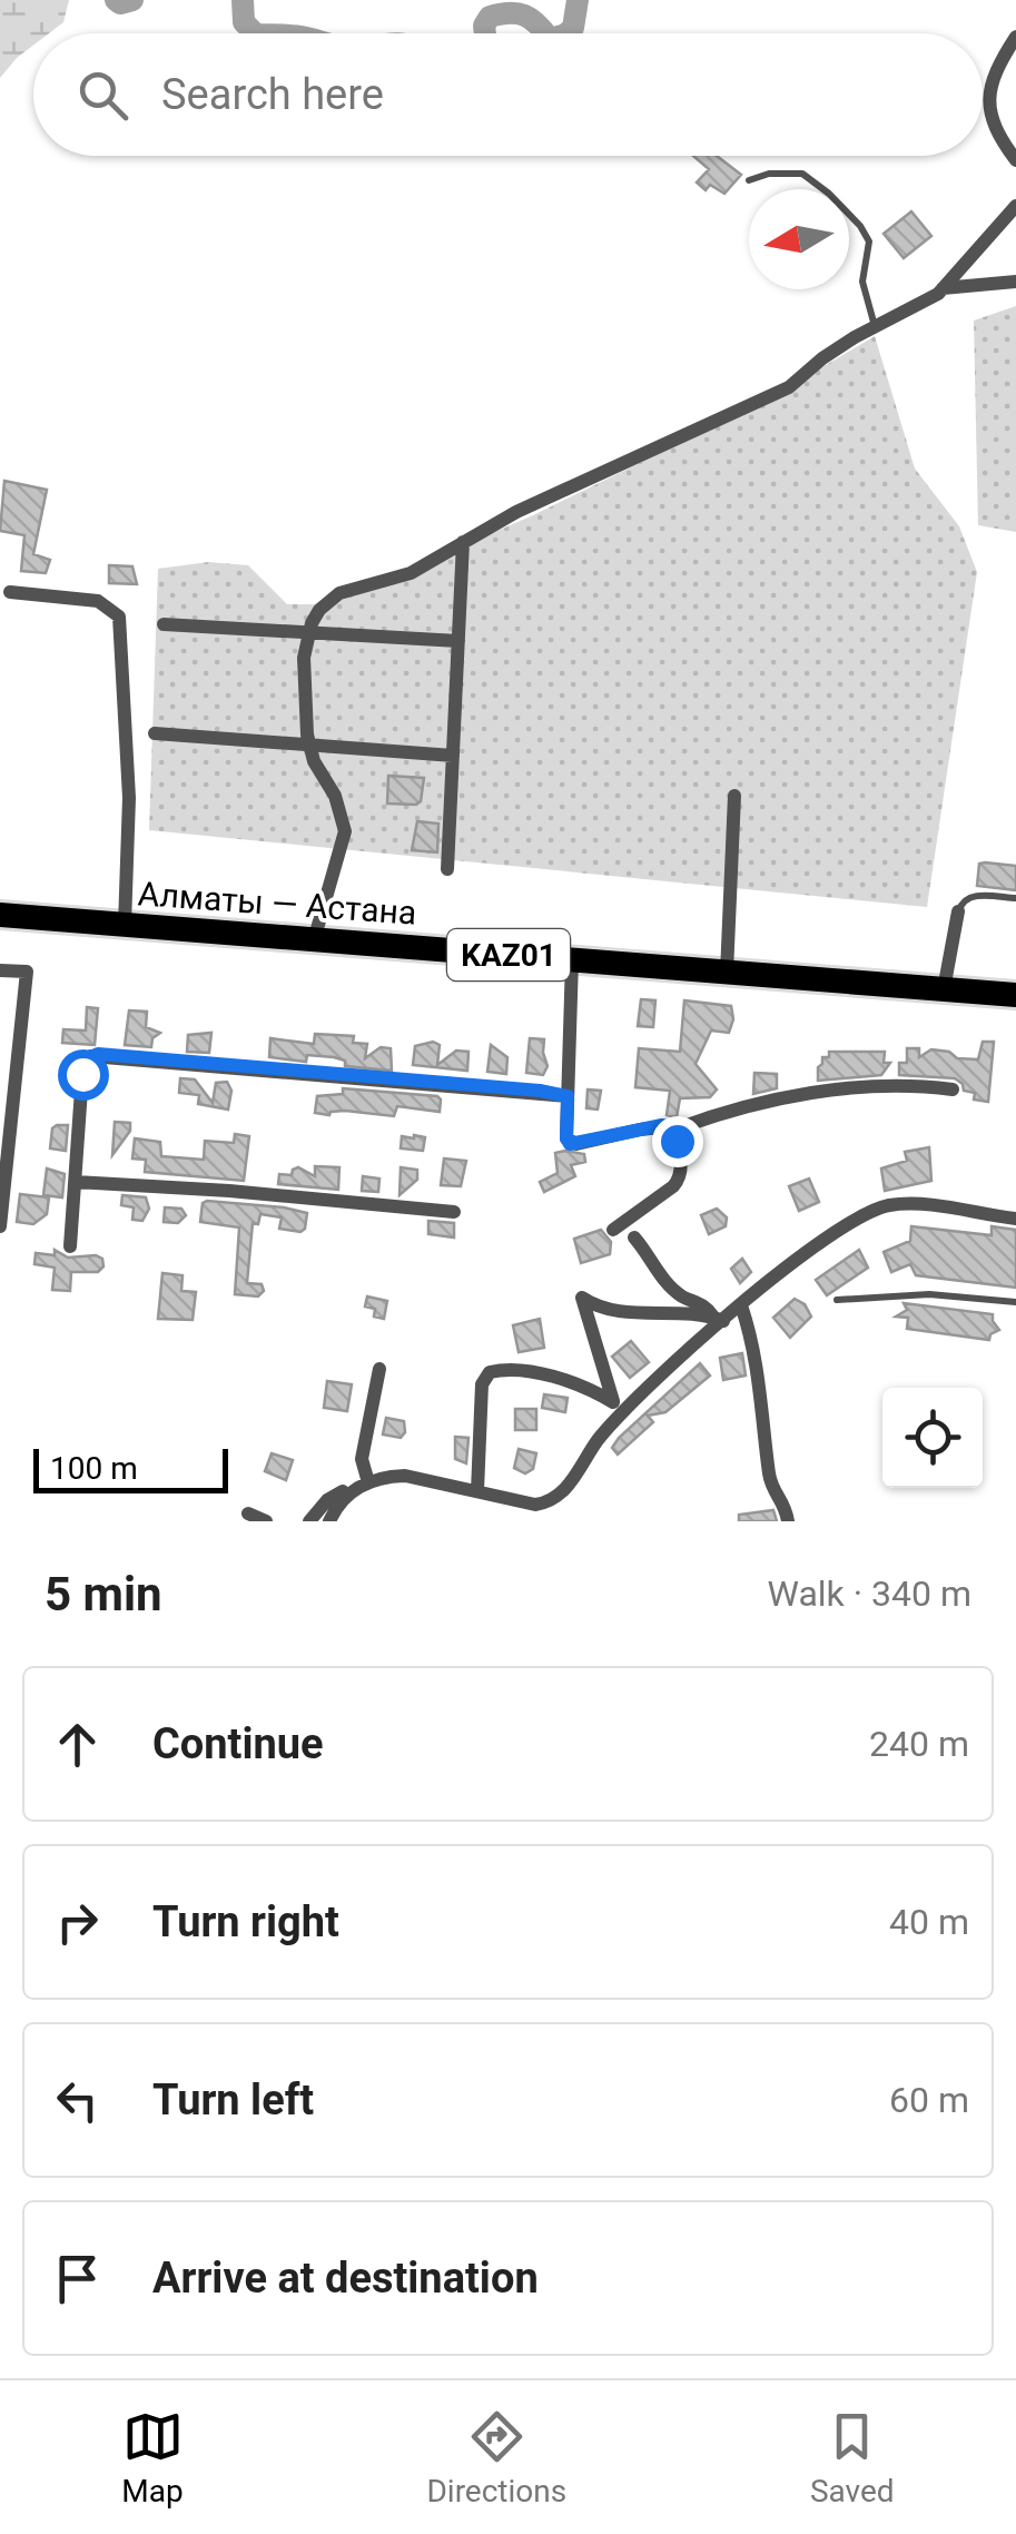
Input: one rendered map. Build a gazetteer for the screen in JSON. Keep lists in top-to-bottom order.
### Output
{
  "streets": {
    "highway": ["Алматы — Астана", "KАZ01"]
  },
  "scale_bar": "100 m",
  "north": "left",
  "page": {
    "search": "Search here",
    "scale": "100 m",
    "heading": ["5 min", "Walk · 340 m"],
    "list": [
      ["Continue", "240 m"],
      ["Turn right", "40 m"],
      ["Turn left", "60 m"],
      "Arrive at destination"
    ],
    "nav": ["Map", "Directions", "Saved"]
  }
}
